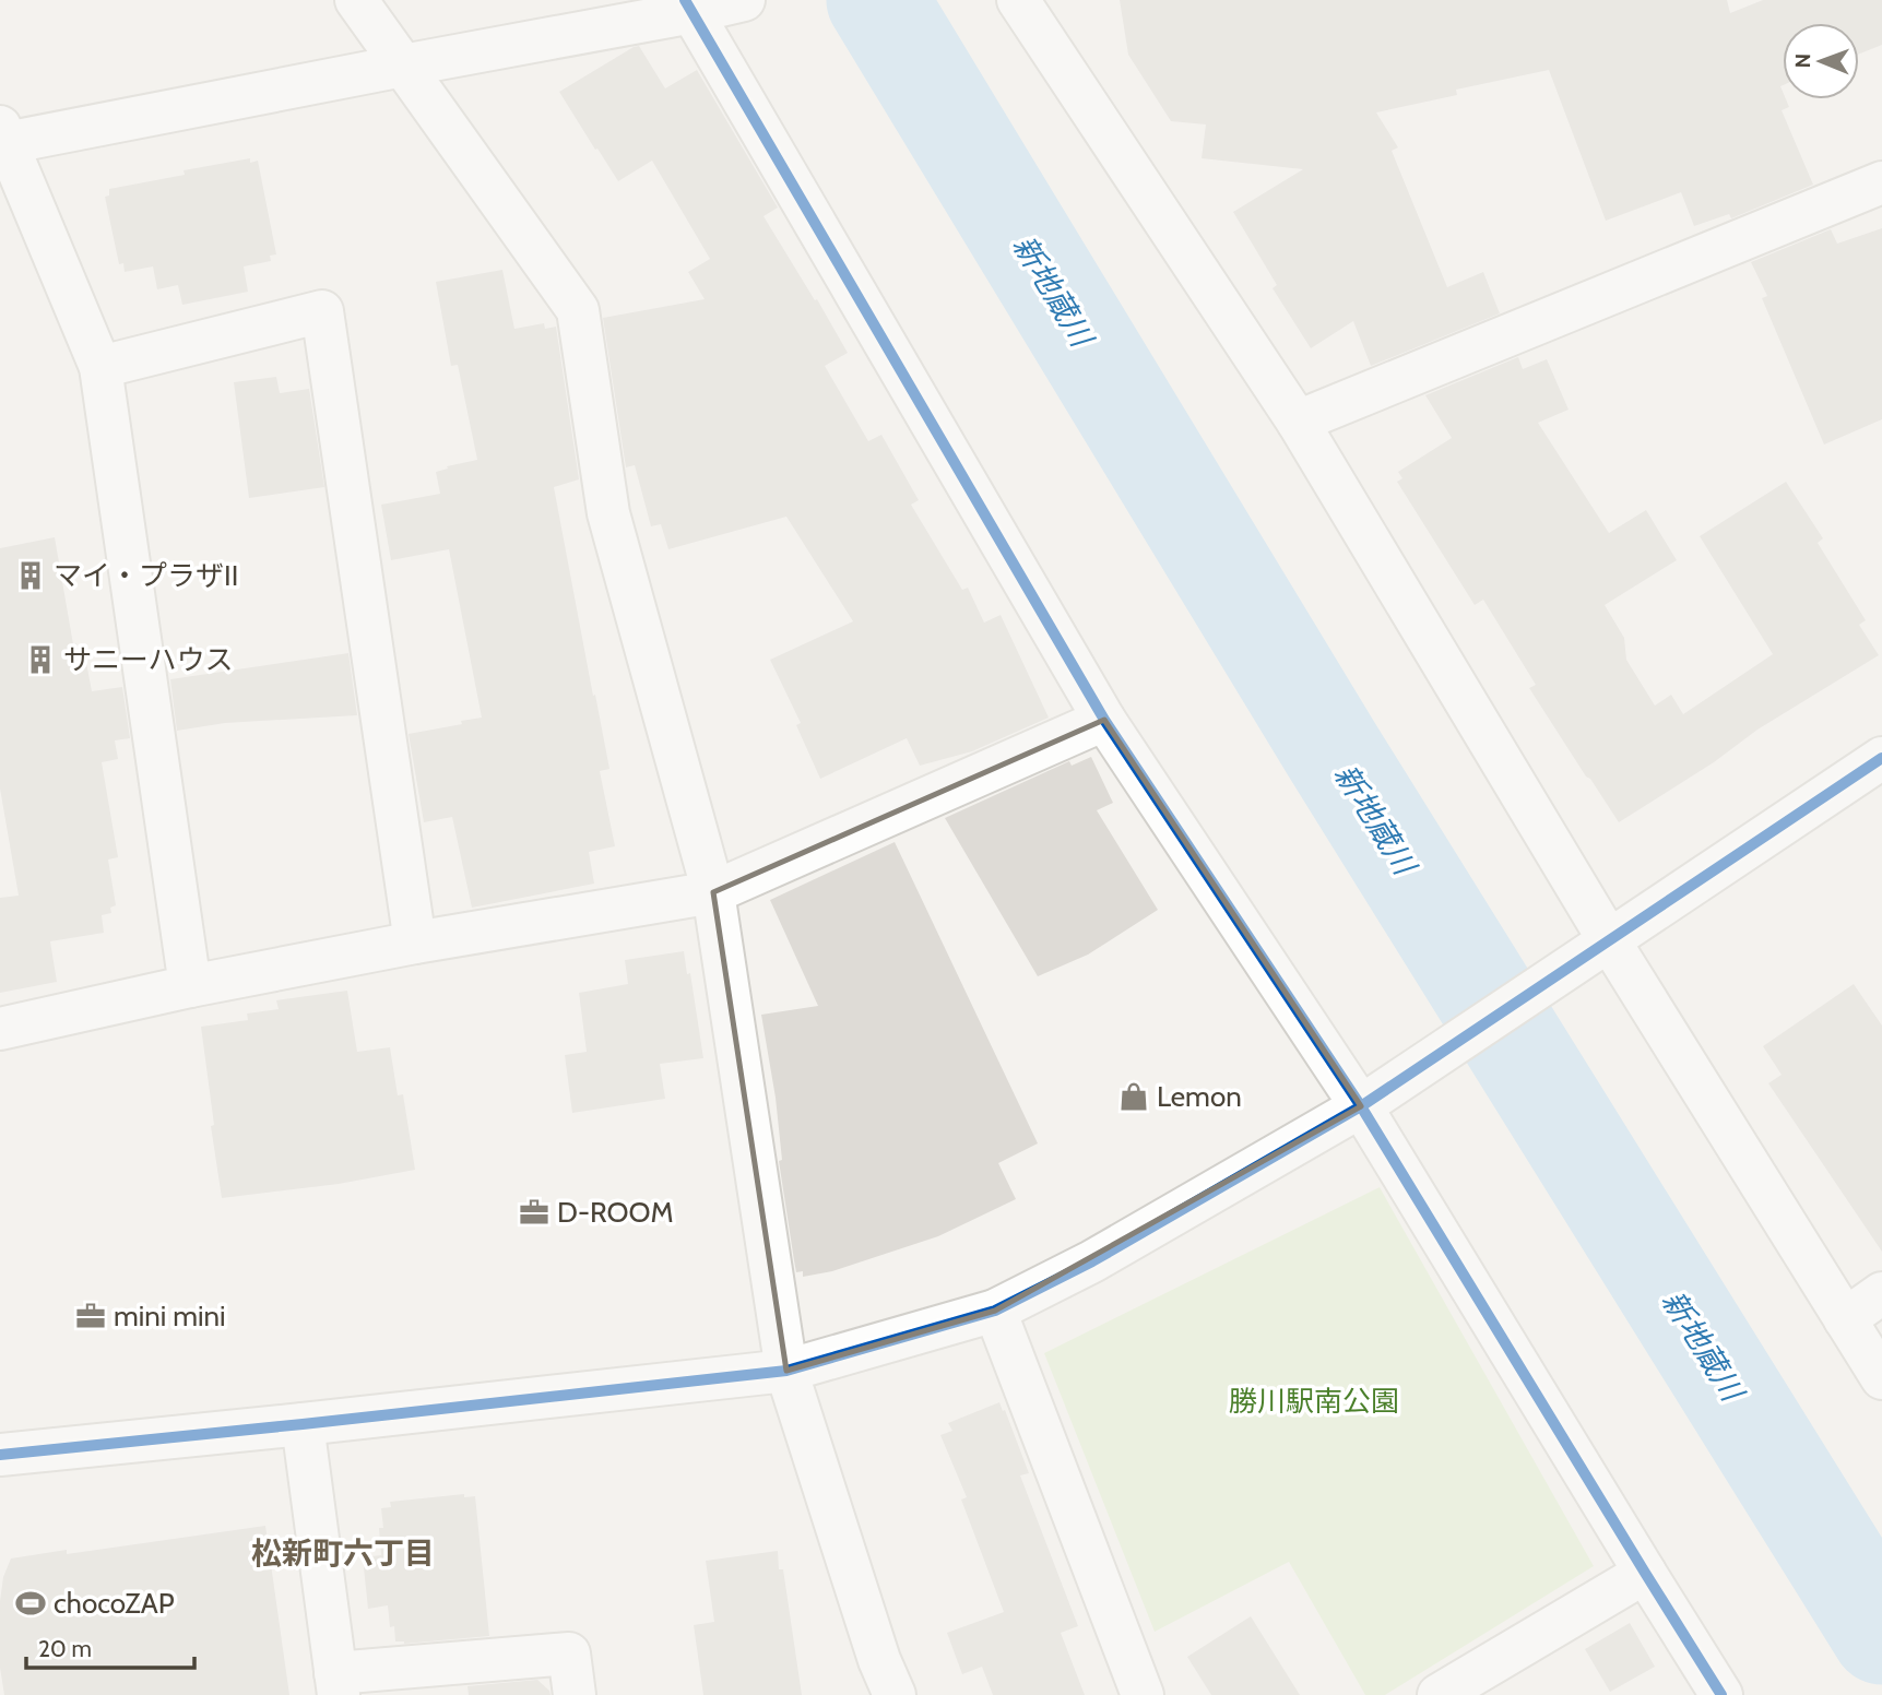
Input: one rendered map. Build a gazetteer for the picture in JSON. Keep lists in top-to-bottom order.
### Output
{
  "districts": ["松新町六丁目"],
  "water": ["新地蔵川"],
  "parks": ["勝川駅南公園"],
  "places": {
    "building": ["マイ・プラザII", "サニーハウス"],
    "shop": ["Lemon"],
    "office": ["D-ROOM", "mini mini"],
    "sports": ["chocoZAP"]
  },
  "scale_bar": "20 m",
  "north": "left"
}
